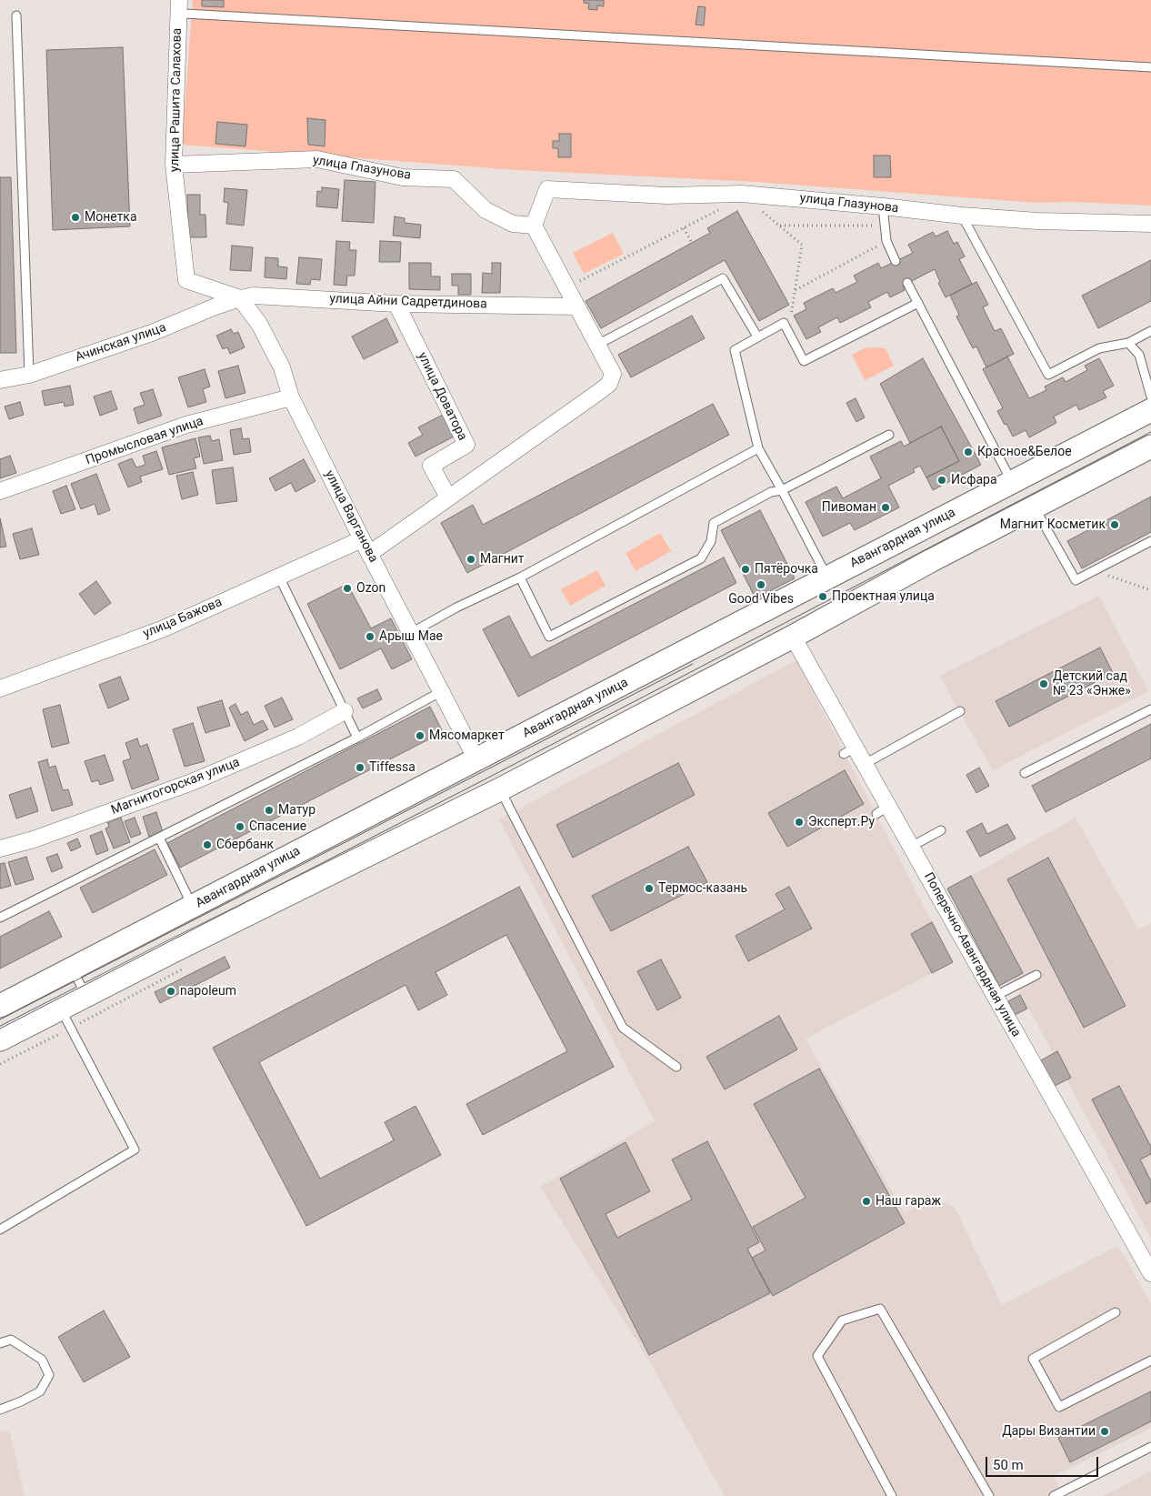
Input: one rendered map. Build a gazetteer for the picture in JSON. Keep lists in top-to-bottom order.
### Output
{
  "streets": {
    "main road": ["Авангардная улица"],
    "street": [
      "улица Рашита Салахова",
      "улица Глазунова",
      "улица Айни Садретдинова",
      "Ачинская улица",
      "улица Доватора",
      "Промысловая улица",
      "улица Варганова",
      "улица Бажова",
      "Магнитогорская улица",
      "Поперечно-Авангардная улица"
    ]
  },
  "crossings": [
    ["улица Рашита Салахова", "улица Глазунова"],
    ["улица Рашита Салахова", "улица Айни Садретдинова"],
    ["улица Рашита Салахова", "Ачинская улица"],
    ["улица Рашита Салахова", "улица Варганова"],
    ["улица Айни Садретдинова", "Ачинская улица"],
    ["улица Айни Садретдинова", "улица Доватора"],
    ["улица Айни Садретдинова", "улица Варганова"],
    ["Ачинская улица", "улица Варганова"],
    ["Промысловая улица", "улица Варганова"],
    ["улица Варганова", "Авангардная улица"],
    ["улица Варганова", "улица Бажова"]
  ],
  "places": [
    "Монетка",
    "Красное&Белое",
    "Исфара",
    "Пивоман",
    "Магнит Косметик",
    "Магнит",
    "Пятёрочка",
    "Good Vibes",
    "Ozon",
    "Проектная улица",
    "Арыш Мае",
    "Детский сад № 23 «Энже»",
    "Мясомаркет",
    "Tiffessa",
    "Матур",
    "Эксперт.Ру",
    "Спасение",
    "Сбербанк",
    "Термос-казань",
    "napoleum",
    "Наш гараж",
    "Дары Византии"
  ],
  "scale_bar": "50 m"
}
